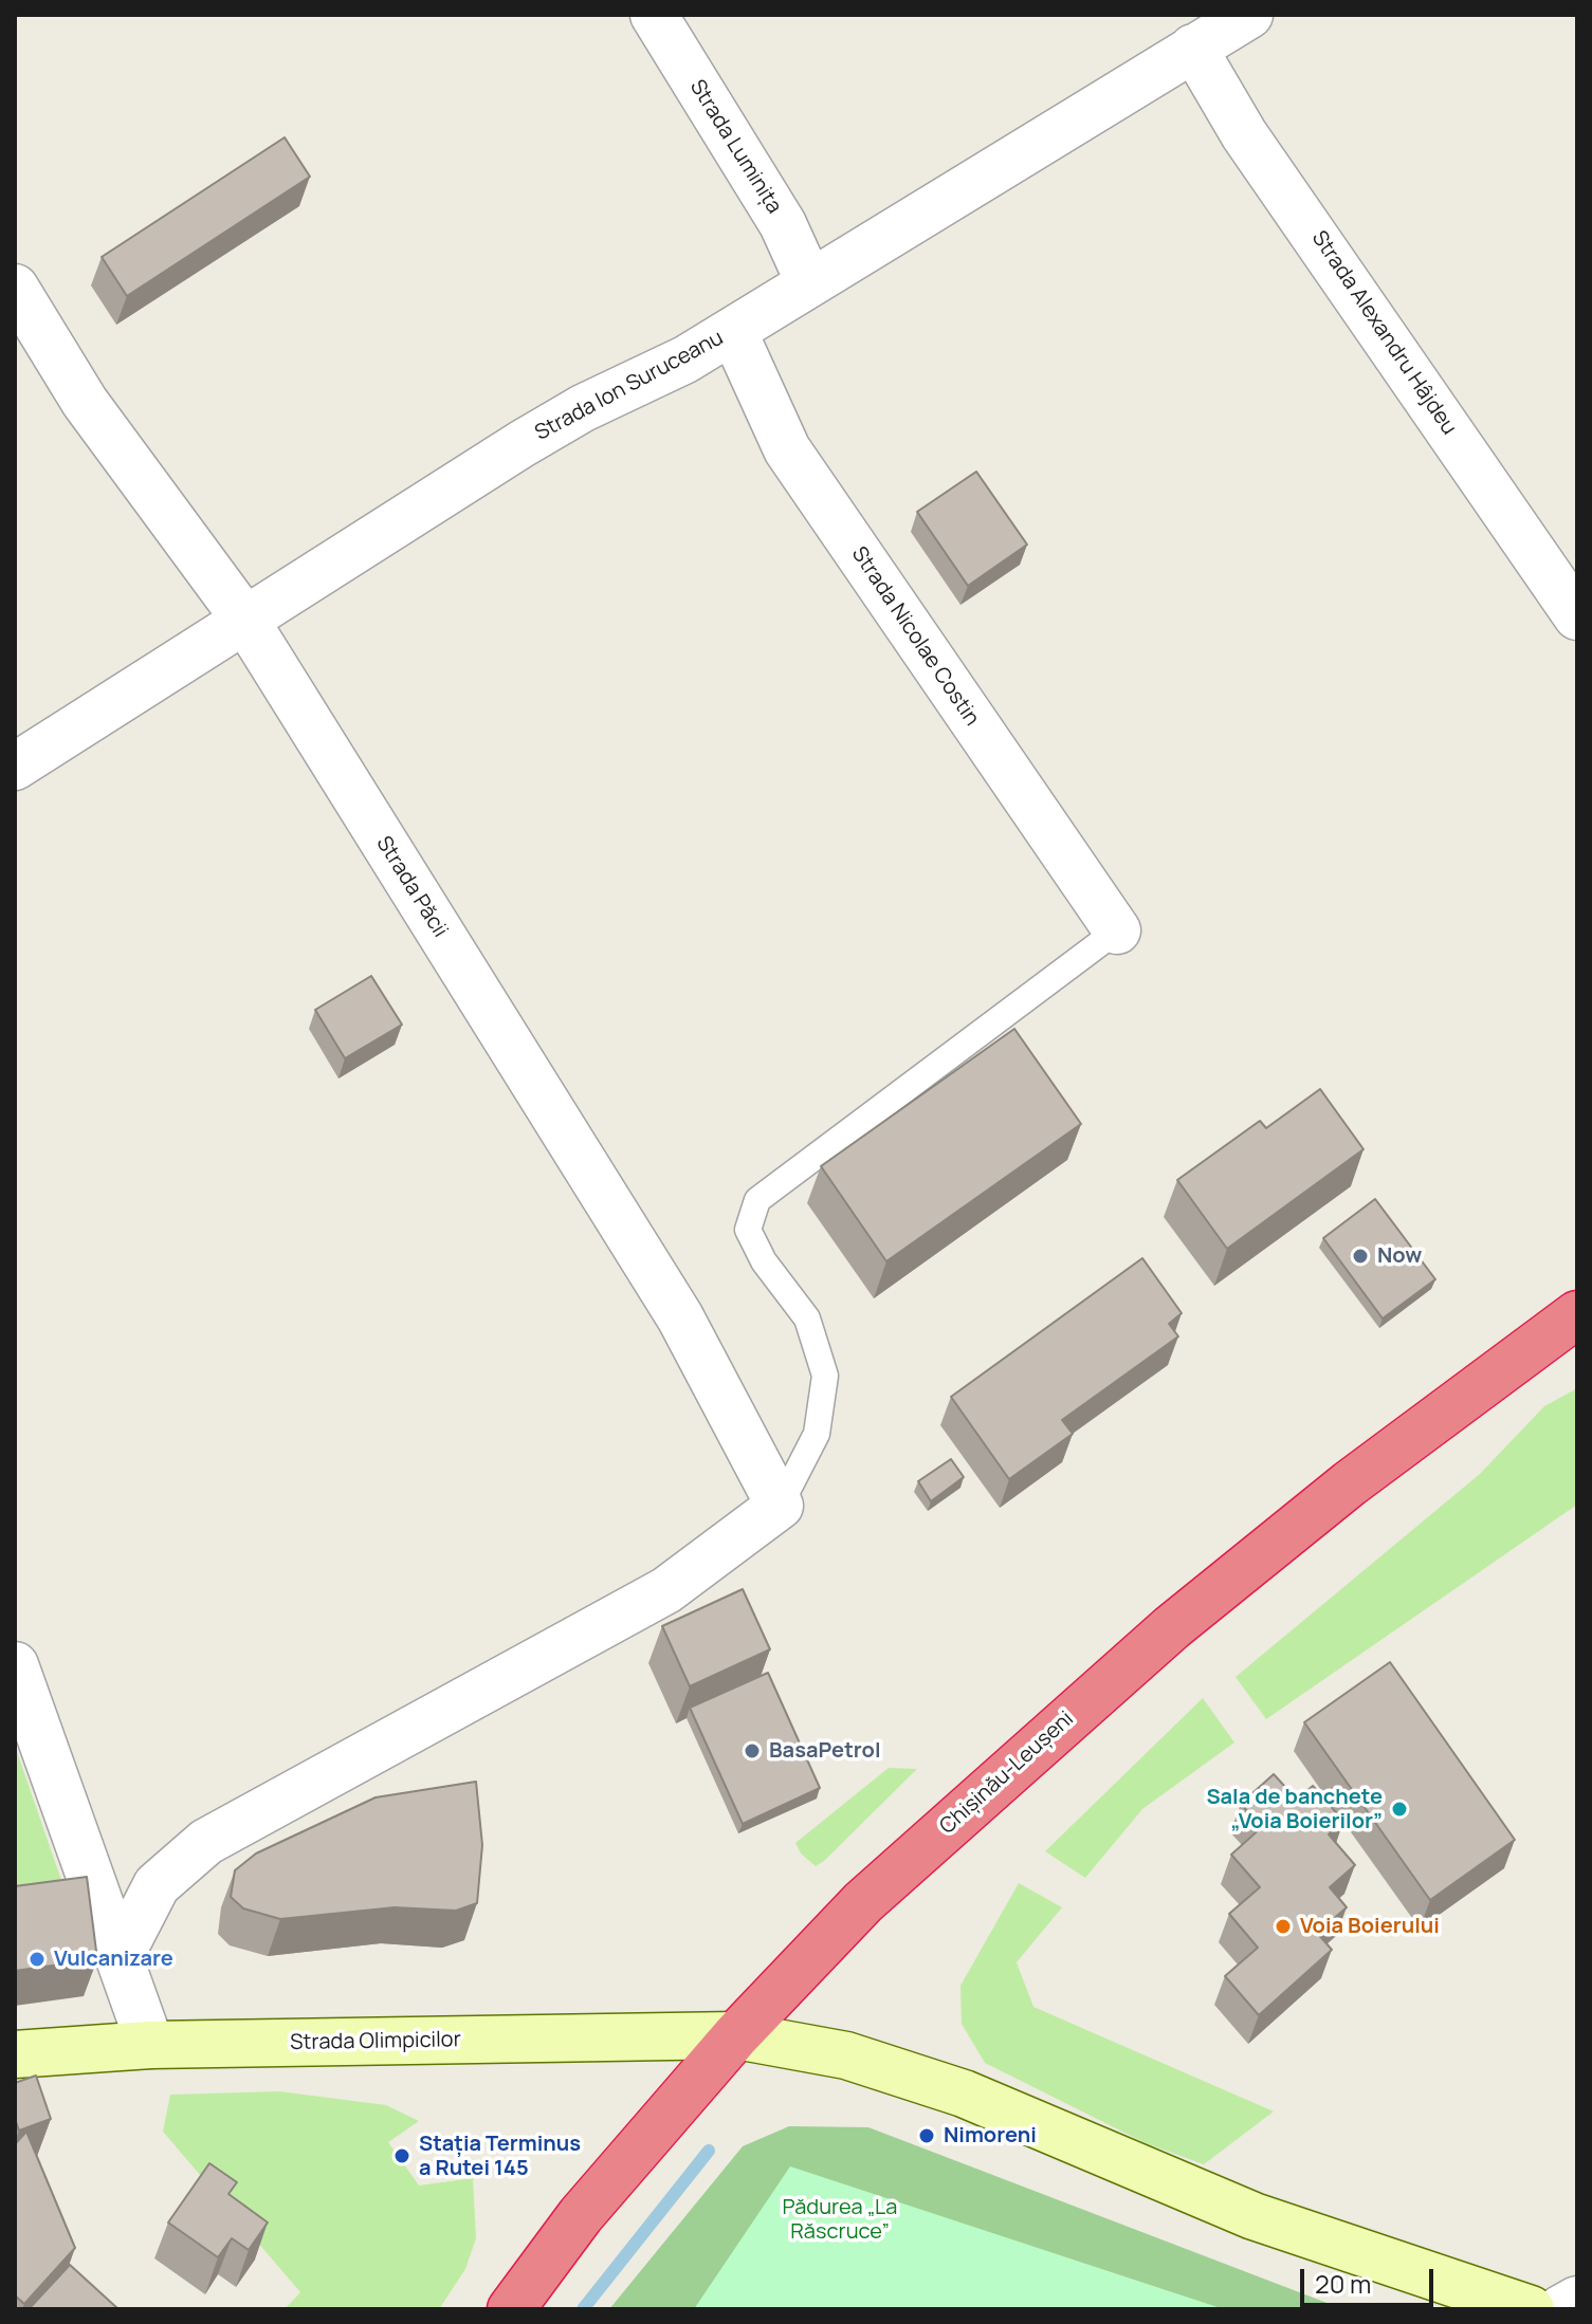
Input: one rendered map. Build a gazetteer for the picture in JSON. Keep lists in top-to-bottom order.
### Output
{
  "streets": {
    "highway": ["Chișinău-Leușeni"],
    "main road": ["Strada Olimpicilor"],
    "street": [
      "Strada Luminița",
      "Strada Alexandru Hâjdeu",
      "Strada Ion Suruceanu",
      "Strada Nicolae Costin",
      "Strada Păcii"
    ]
  },
  "crossings": [
    ["Strada Luminița", "Strada Ion Suruceanu"],
    ["Strada Alexandru Hâjdeu", "Strada Ion Suruceanu"],
    ["Strada Ion Suruceanu", "Strada Nicolae Costin"],
    ["Strada Ion Suruceanu", "Strada Păcii"],
    ["Chișinău-Leușeni", "Strada Olimpicilor"]
  ],
  "parks": ["Pădurea „La Răscruce”"],
  "places": [
    "Now",
    "BasaPetrol",
    "Sala de banchete „Voia Boierilor”",
    "Voia Boierului",
    "Vulcanizare",
    "Nimoreni",
    "Stația Terminus a Rutei 145"
  ],
  "scale_bar": "20 m"
}
